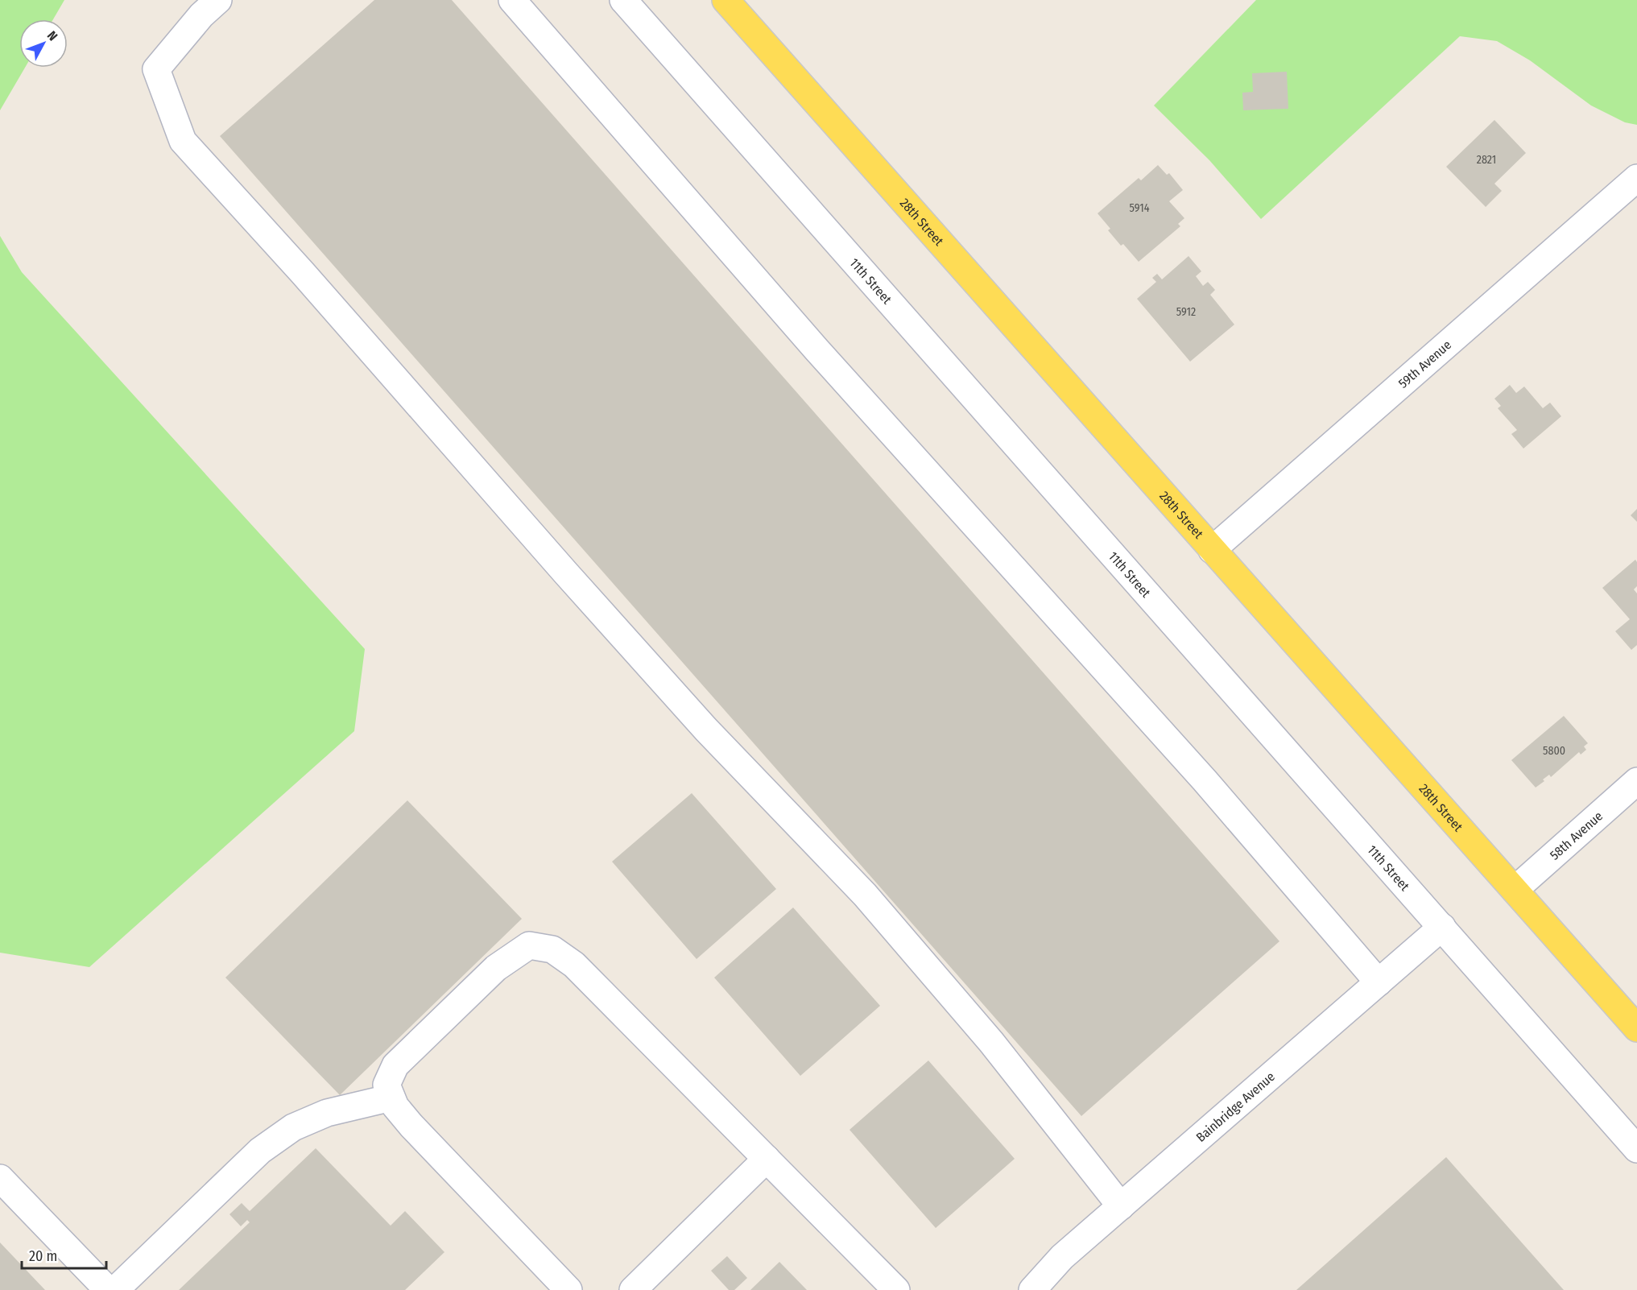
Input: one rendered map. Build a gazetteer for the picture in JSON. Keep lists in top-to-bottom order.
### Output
{
  "streets": {
    "main road": ["28th Street"],
    "street": [
      "11th Street",
      "59th Avenue",
      "58th Avenue",
      "Bainbridge Avenue"
    ]
  },
  "crossings": [
    ["28th Street", "59th Avenue"],
    ["28th Street", "58th Avenue"],
    ["11th Street", "Bainbridge Avenue"]
  ],
  "house_numbers": [
    "2821",
    "5914",
    "5912",
    "5800"
  ],
  "scale_bar": "20 m",
  "north": "top right"
}
